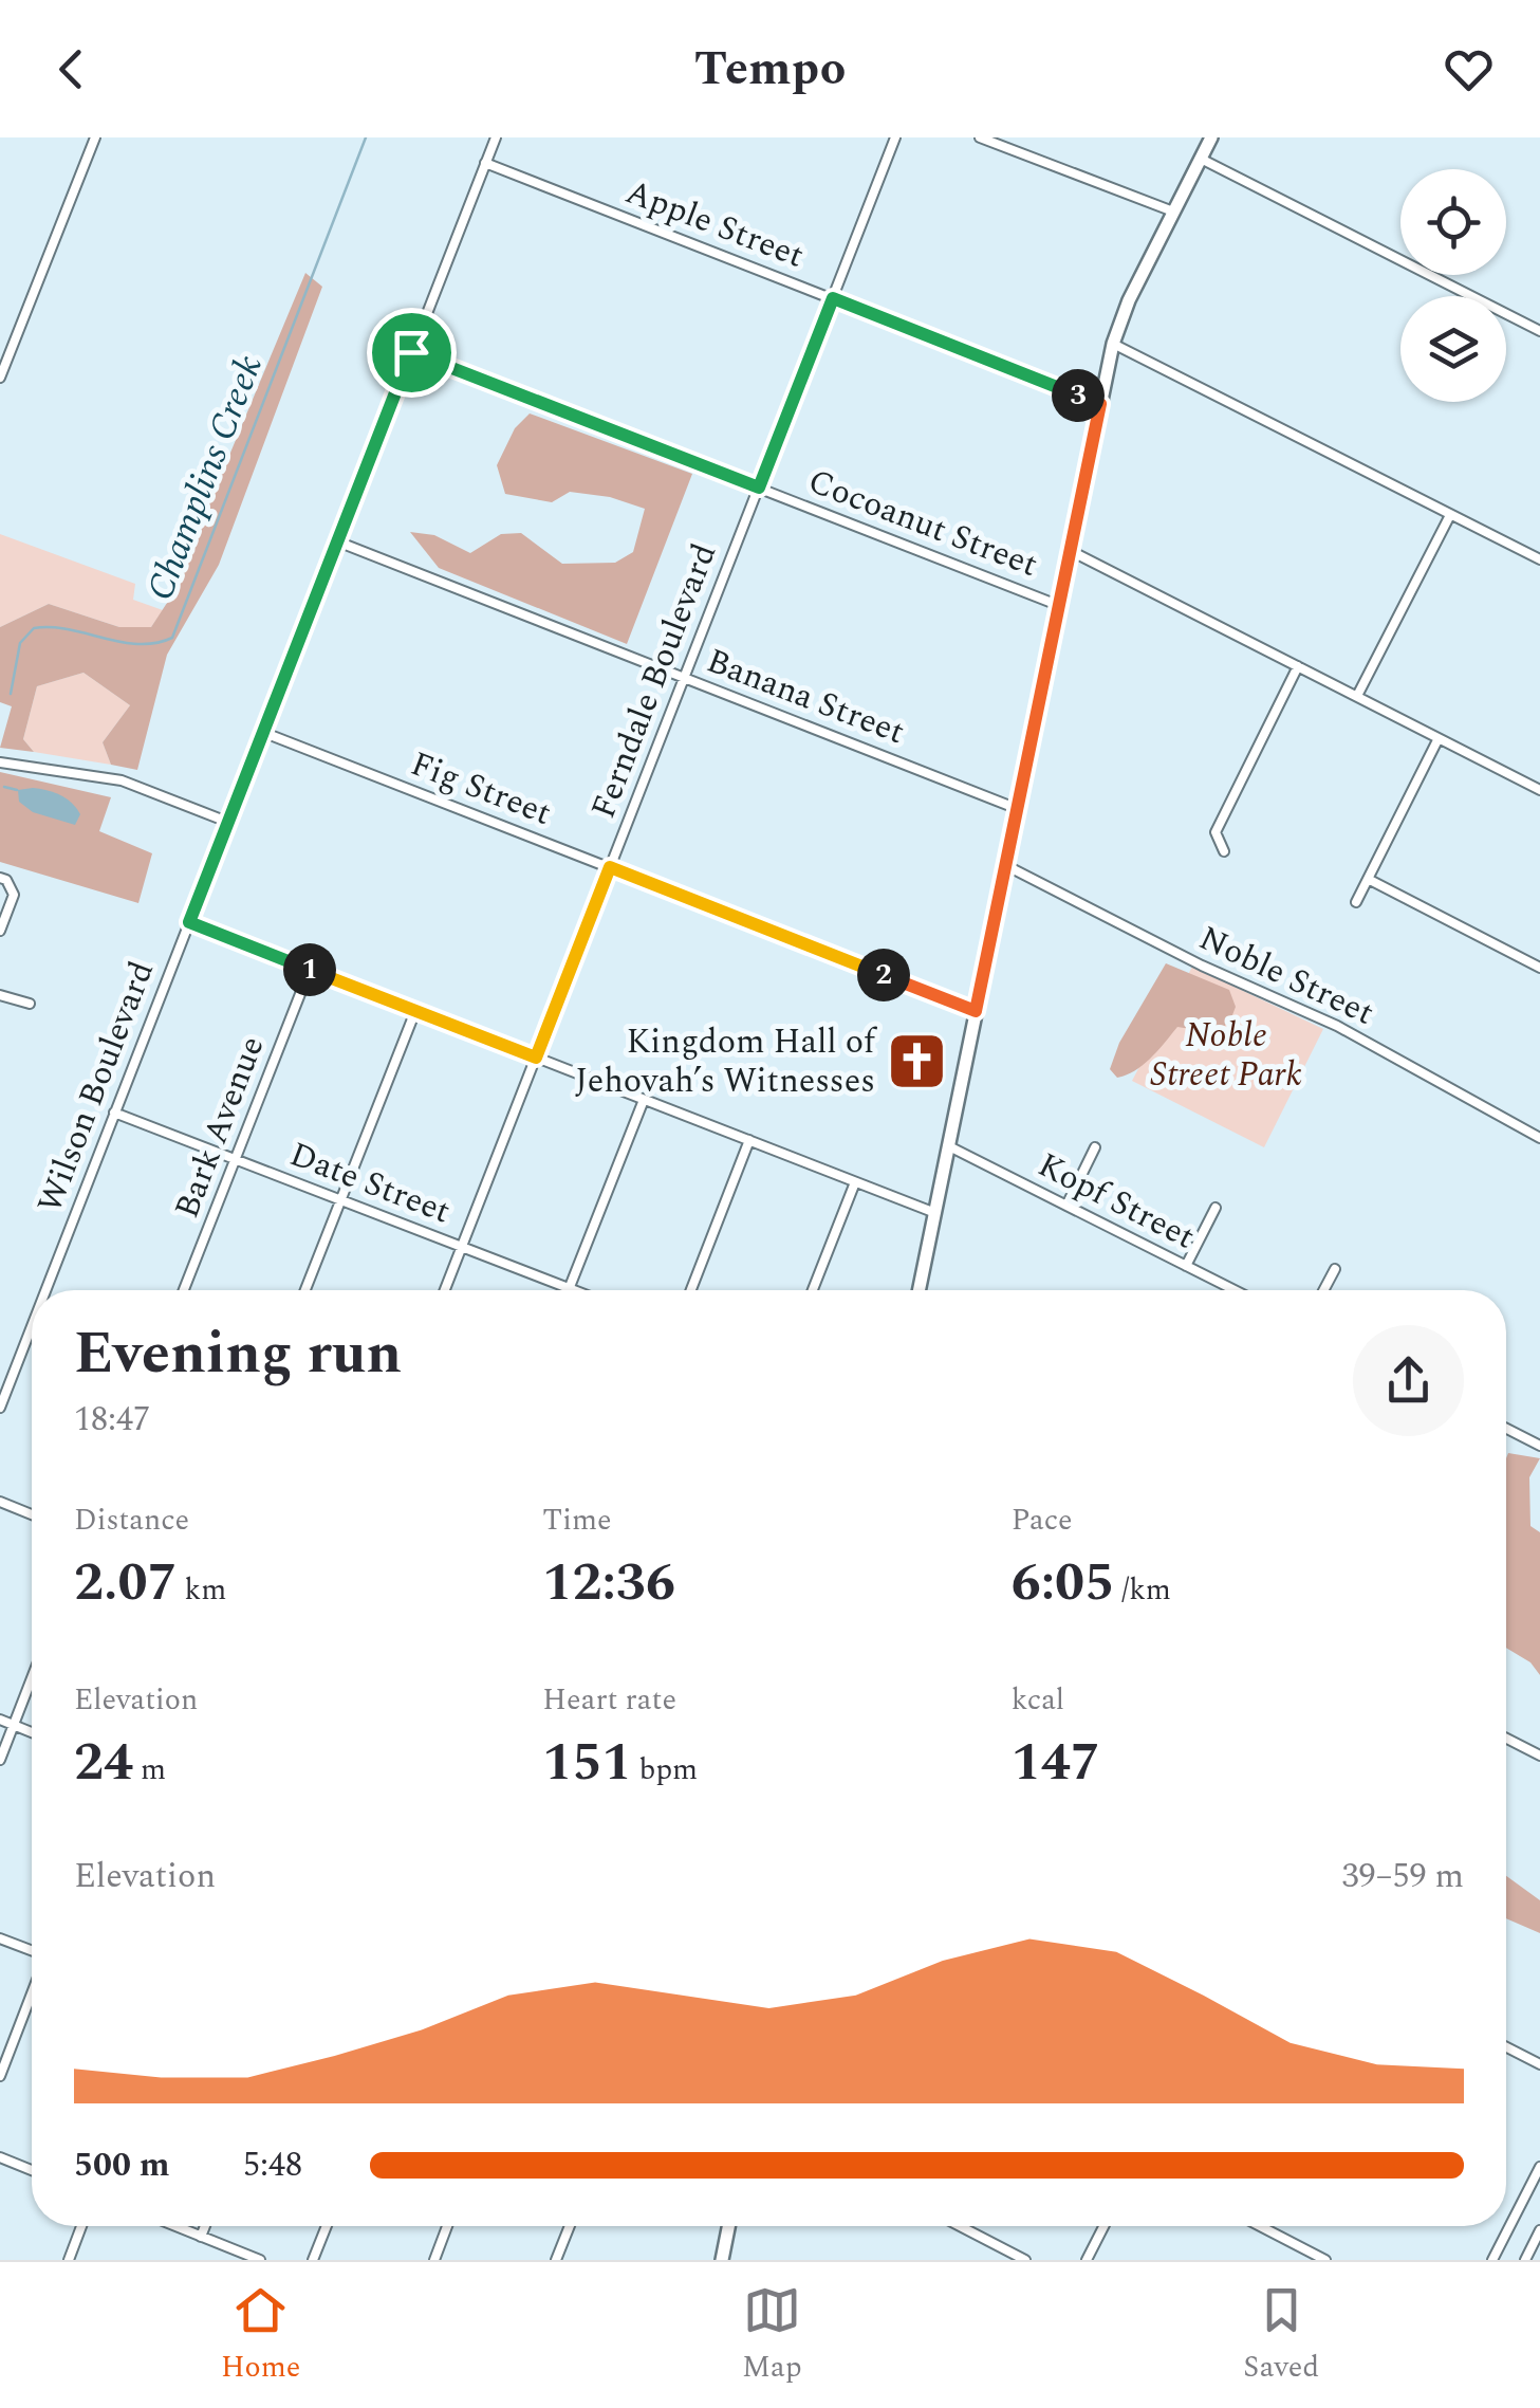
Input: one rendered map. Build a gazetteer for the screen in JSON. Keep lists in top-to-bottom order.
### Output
{
  "streets": {
    "street": [
      "Apple Street",
      "Cocoanut Street",
      "Ferndale Boulevard",
      "Banana Street",
      "Fig Street",
      "Noble Street",
      "Wilson Boulevard",
      "Bark Avenue",
      "Date Street",
      "Kopf Street"
    ]
  },
  "crossings": [
    ["Apple Street", "Ferndale Boulevard"],
    ["Apple Street", "Wilson Boulevard"],
    ["Cocoanut Street", "Ferndale Boulevard"],
    ["Cocoanut Street", "Wilson Boulevard"],
    ["Ferndale Boulevard", "Banana Street"],
    ["Ferndale Boulevard", "Fig Street"],
    ["Ferndale Boulevard", "Date Street"],
    ["Banana Street", "Wilson Boulevard"],
    ["Fig Street", "Wilson Boulevard"],
    ["Wilson Boulevard", "Date Street"],
    ["Bark Avenue", "Date Street"]
  ],
  "water": ["Champlins Creek"],
  "parks": ["Noble Street Park"],
  "places": {
    "church": ["Kingdom Hall of Jehovah’s Witnesses"]
  },
  "page": {
    "header": "Tempo",
    "pins": ["3", "1", "2"],
    "heading": ["Evening run", "18:47"],
    "stats": [
      ["Distance", "2.07 km"],
      ["Time", "12:36"],
      ["Pace", "6:05 /km"],
      ["Elevation", "24 m"],
      ["Heart rate", "151 bpm"],
      ["kcal", "147"]
    ],
    "chart": ["Elevation", "39–59 m"],
    "list": [
      {
        "name": "500 m",
        "note": "5:48"
      }
    ],
    "tabs": ["Home", "Map", "Saved"]
  }
}
